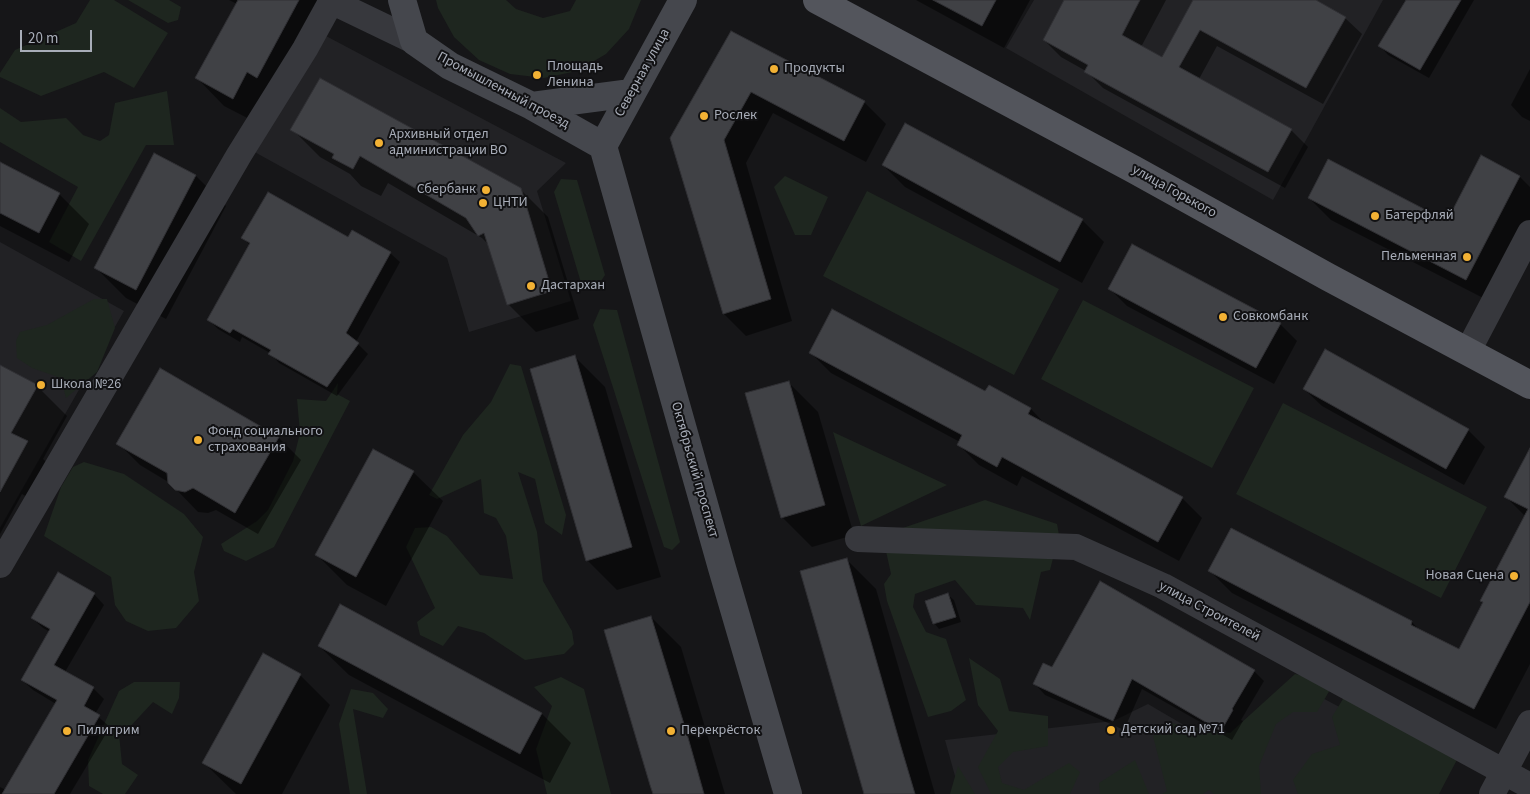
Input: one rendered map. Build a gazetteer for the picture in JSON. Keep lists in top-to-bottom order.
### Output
{
  "streets": {
    "main road": [
      "Северная улица",
      "Промышленный проезд",
      "улица Горького",
      "Октябрьский проспект"
    ],
    "street": ["улица Строителей"]
  },
  "crossings": [
    ["Северная улица", "Промышленный проезд"],
    ["Северная улица", "Октябрьский проспект"],
    ["Промышленный проезд", "Октябрьский проспект"]
  ],
  "places": [
    "Продукты",
    "Площадь Ленина",
    "Рослек",
    "Архивный отдел администрации ВО",
    "Сбербанк",
    "ЦНТИ",
    "Батерфляй",
    "Пельменная",
    "Дастархан",
    "Совкомбанк",
    "Школа №26",
    "Фонд социального страхования",
    "Новая Сцена",
    "Детский сад №71",
    "Пилигрим",
    "Перекрёсток"
  ],
  "scale_bar": "20 m"
}
